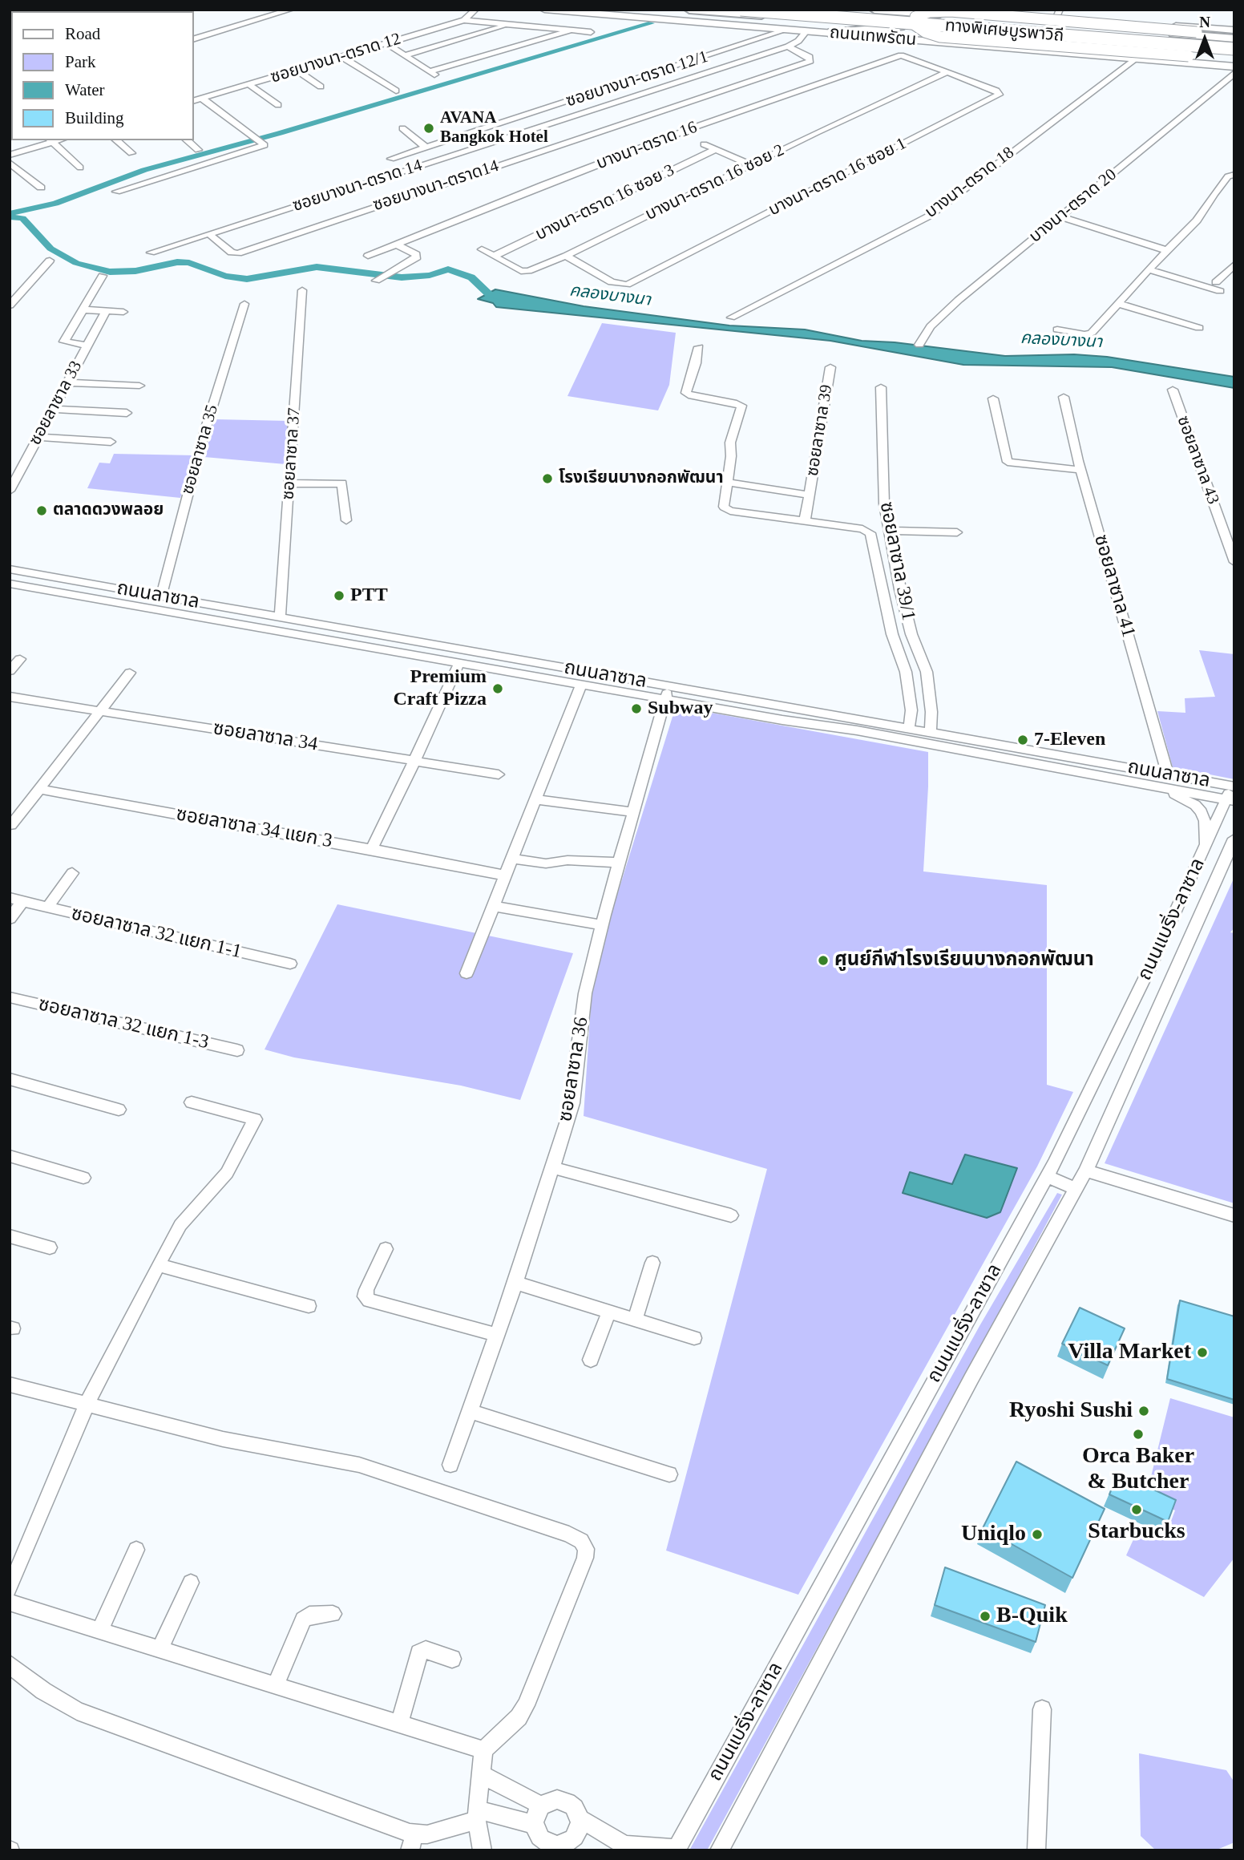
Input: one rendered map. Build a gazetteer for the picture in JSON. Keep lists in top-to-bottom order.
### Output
{
  "streets": {
    "highway": ["ทางพิเศษบูรพาวิถี", "ถนนเทพรัตน"],
    "street": [
      "ซอยบางนา-ตราด 12",
      "ซอยบางนา-ตราด 12/1",
      "บางนา-ตราด 16",
      "บางนา-ตราด 16 ซอย 1",
      "บางนา-ตราด 16 ซอย 2",
      "บางนา-ตราด 18",
      "ซอยบางนา-ตราด 14",
      "ซอยบางนา-ตราด14",
      "บางนา-ตราด 16 ซอย 3",
      "บางนา-ตราด 20",
      "ซอยลาซาล 33",
      "ซอยลาซาล 39",
      "ซอยลาซาล 35",
      "ซอยลาซาล 37",
      "ซอยลาซาล 43",
      "ซอยลาซาล 39/1",
      "ซอยลาซาล 41",
      "ถนนลาซาล",
      "ซอยลาซาล 34",
      "ซอยลาซาล 34 แยก 3",
      "ถนนแบริ่ง-ลาซาล",
      "ซอยลาซาล 32 แยก 1-1",
      "ซอยลาซาล 32 แยก 1-3",
      "ซอยลาซาล 36"
    ]
  },
  "crossings": [
    ["ถนนเทพรัตน", "ซอยบางนา-ตราด 12/1"],
    ["ถนนเทพรัตน", "บางนา-ตราด 18"],
    ["บางนา-ตราด 16", "บางนา-ตราด 16 ซอย 1"],
    ["บางนา-ตราด 16 ซอย 1", "บางนา-ตราด 16 ซอย 2"],
    ["บางนา-ตราด 16 ซอย 2", "บางนา-ตราด 16 ซอย 3"],
    ["ซอยบางนา-ตราด 14", "ซอยบางนา-ตราด14"],
    ["ซอยลาซาล 35", "ถนนลาซาล"],
    ["ซอยลาซาล 37", "ถนนลาซาล"],
    ["ซอยลาซาล 39/1", "ถนนลาซาล"],
    ["ซอยลาซาล 41", "ถนนลาซาล"],
    ["ถนนลาซาล", "ถนนแบริ่ง-ลาซาล"],
    ["ถนนลาซาล", "ซอยลาซาล 36"]
  ],
  "water": ["คลองบางนา"],
  "places": [
    "AVANA Bangkok Hotel",
    "โรงเรียนบางกอกพัฒนา",
    "ตลาดดวงพลอย",
    "PTT",
    "Premium Craft Pizza",
    "Subway",
    "7-Eleven",
    "ศูนย์กีฬาโรงเรียนบางกอกพัฒนา",
    "Villa Market",
    "Ryoshi Sushi",
    "Orca Baker & Butcher",
    "Starbucks",
    "Uniqlo",
    "B-Quik"
  ],
  "legend": [
    "Road",
    "Park",
    "Water",
    "Building"
  ],
  "north": "top"
}
